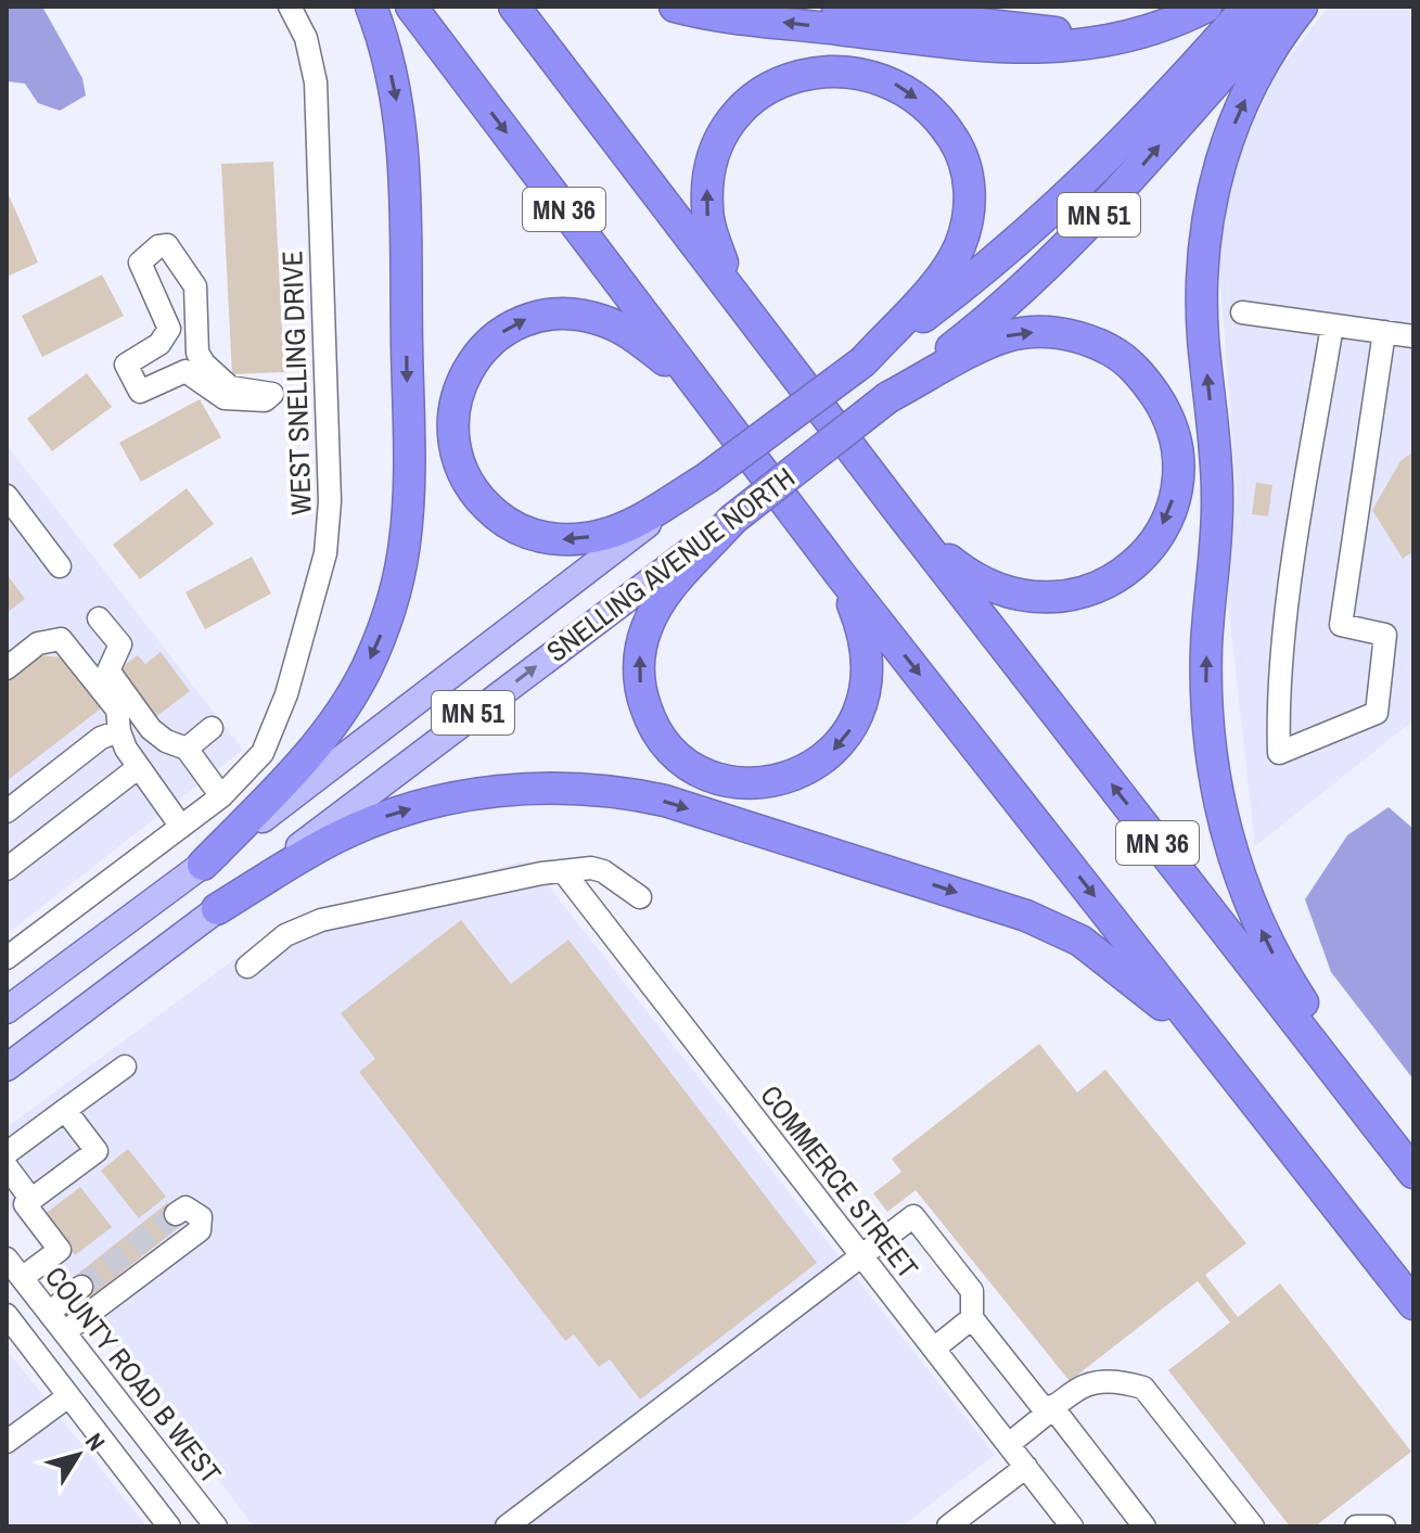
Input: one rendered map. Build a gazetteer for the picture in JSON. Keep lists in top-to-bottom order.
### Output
{
  "streets": {
    "highway": ["MN 36", "MN 51", "SNELLING AVENUE NORTH"],
    "street": ["WEST SNELLING DRIVE", "COMMERCE STREET", "COUNTY ROAD B WEST"]
  },
  "north": "top right"
}
